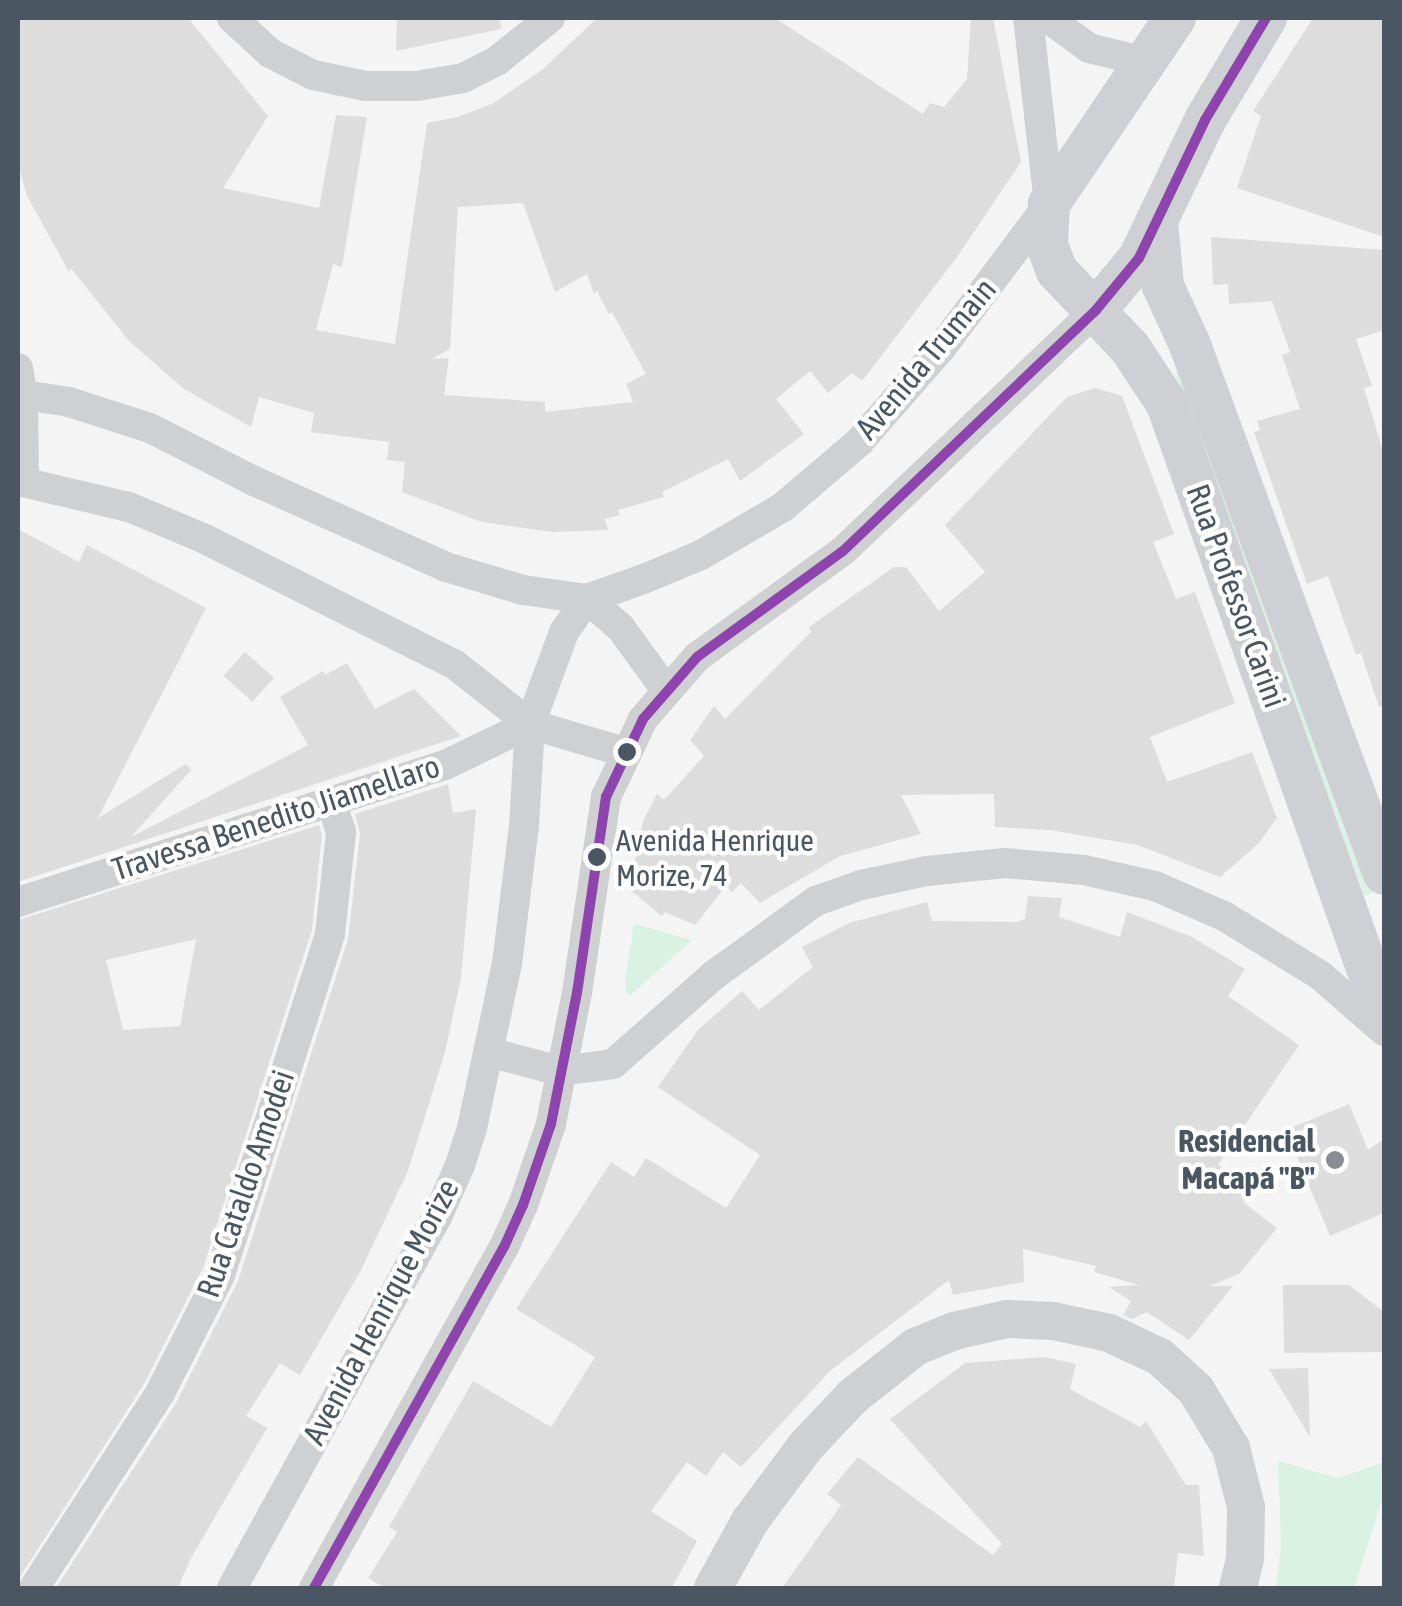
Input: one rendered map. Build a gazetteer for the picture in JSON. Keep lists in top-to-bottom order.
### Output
{
  "streets": {
    "main road": ["Avenida Trumain", "Rua Professor Carini"],
    "street": ["Travessa Benedito Jiamellaro", "Rua Cataldo Amodei", "Avenida Henrique Morize"]
  },
  "crossings": [
    ["Avenida Trumain", "Rua Professor Carini"],
    ["Travessa Benedito Jiamellaro", "Rua Cataldo Amodei"],
    ["Travessa Benedito Jiamellaro", "Avenida Henrique Morize"]
  ],
  "places": ["Avenida Henrique Morize, 74", "Residencial Macapá \"B\""]
}
